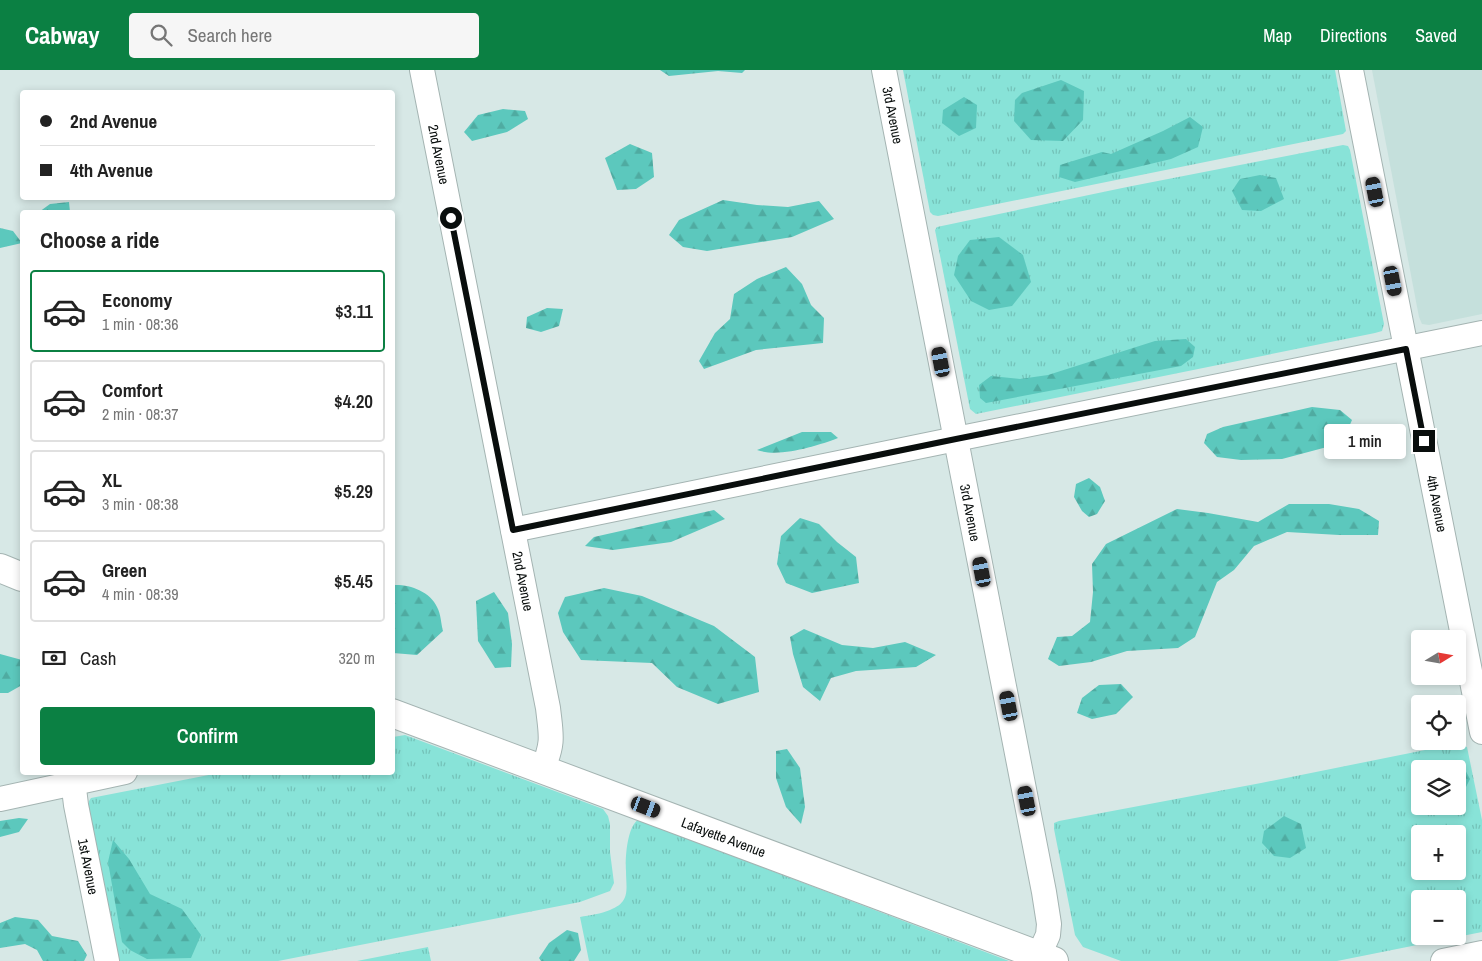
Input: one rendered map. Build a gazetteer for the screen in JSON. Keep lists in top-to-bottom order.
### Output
{
  "streets": {
    "street": [
      "3rd Avenue",
      "2nd Avenue",
      "4th Avenue",
      "Lafayette Avenue",
      "1st Avenue"
    ]
  },
  "crossings": [
    ["3rd Avenue", "Lafayette Avenue"],
    ["2nd Avenue", "Lafayette Avenue"]
  ],
  "north": "right",
  "page": {
    "header": "Cabway",
    "search": "Search here",
    "nav": ["Map", "Directions", "Saved"],
    "banner": ["2nd Avenue", "4th Avenue"],
    "heading": "Choose a ride",
    "list": [
      {
        "name": "Economy",
        "note": "1 min · 08:36",
        "value": "$3.11"
      },
      {
        "name": "Comfort",
        "note": "2 min · 08:37",
        "value": "$4.20"
      },
      {
        "name": "XL",
        "note": "3 min · 08:38",
        "value": "$5.29"
      },
      {
        "name": "Green",
        "note": "4 min · 08:39",
        "value": "$5.45"
      }
    ],
    "bubble": "1 min",
    "map_buttons": ["+", "−"],
    "pay": ["Cash", "320 m"],
    "buttons": "Confirm"
  }
}
